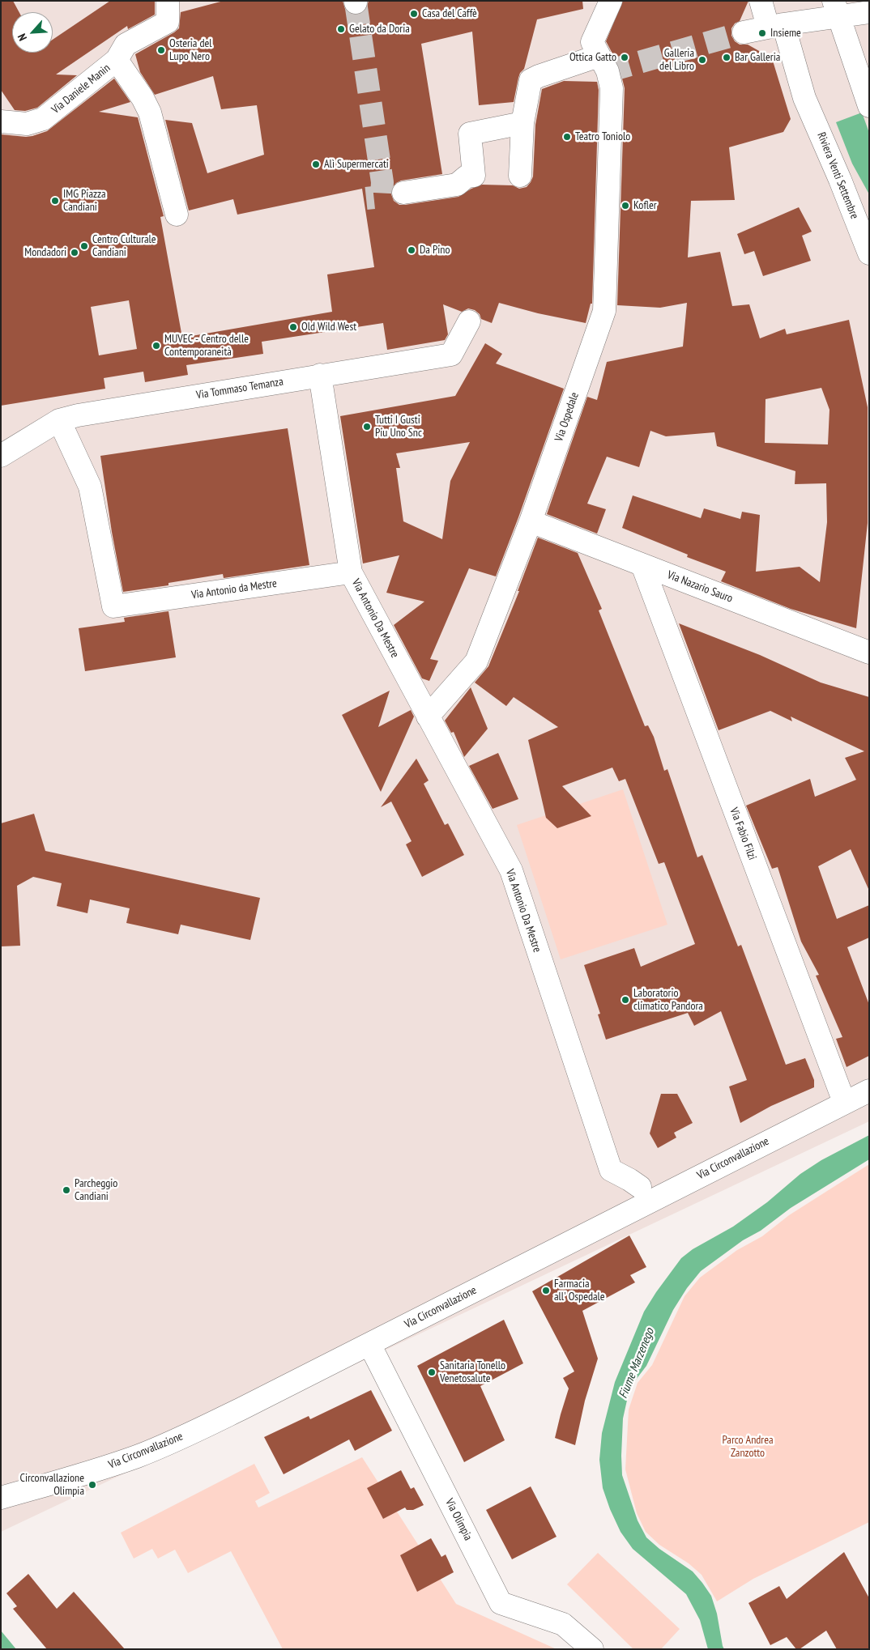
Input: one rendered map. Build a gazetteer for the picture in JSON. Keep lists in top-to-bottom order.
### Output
{
  "streets": {
    "street": [
      "Via Daniele Manin",
      "Riviera Venti Settembre",
      "Via Tommaso Temanza",
      "Via Ospedale",
      "Via Nazario Sauro",
      "Via Antonio da Mestre",
      "Via Antonio Da Mestre",
      "Via Fabio Filzi",
      "Via Circonvallazione",
      "Via Olimpia"
    ]
  },
  "crossings": [
    ["Via Tommaso Temanza", "Via Antonio da Mestre"],
    ["Via Ospedale", "Via Nazario Sauro"],
    ["Via Ospedale", "Via Antonio Da Mestre"],
    ["Via Nazario Sauro", "Via Fabio Filzi"],
    ["Via Antonio da Mestre", "Via Antonio Da Mestre"],
    ["Via Fabio Filzi", "Via Circonvallazione"],
    ["Via Circonvallazione", "Via Olimpia"]
  ],
  "water": ["Fiume Marzenego"],
  "parks": ["Parco Andrea Zanzotto"],
  "places": [
    "Casa del Caffè",
    "Gelato da Doria",
    "Insieme",
    "Osteria del Lupo Nero",
    "Ottica Gatto",
    "Bar Galleria",
    "Galleria del Libro",
    "Teatro Toniolo",
    "Alì Supermercati",
    "IMG Piazza Candiani",
    "Kofler",
    "Centro Culturale Candiani",
    "Da Pino",
    "Mondadori",
    "Old Wild West",
    "MUVEC - Centro delle Contemporaneità",
    "Tutti I Gusti Piu Uno Snc",
    "Laboratorio climatico Pandora",
    "Parcheggio Candiani",
    "Farmacia all' Ospedale",
    "Sanitaria Tonello Venetosalute",
    "Circonvallazione Olimpia"
  ],
  "north": "bottom left"
}
